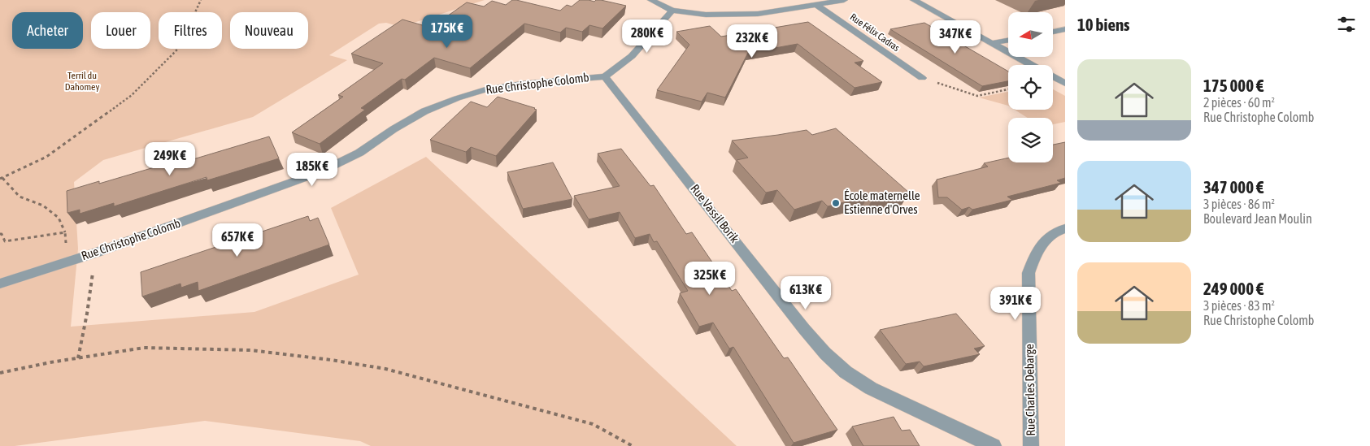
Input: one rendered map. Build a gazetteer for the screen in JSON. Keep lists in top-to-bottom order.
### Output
{
  "streets": {
    "street": [
      "Rue Félix Cadras",
      "Rue Christophe Colomb",
      "Rue Vassil Borik",
      "Rue Charles Debarge"
    ]
  },
  "crossings": [
    ["Rue Christophe Colomb", "Rue Vassil Borik"]
  ],
  "parks": ["Terril du Dahomey"],
  "places": ["École maternelle Estienne d'Orves"],
  "north": "left",
  "page": {
    "heading": "10 biens",
    "chip": [
      "Acheter",
      "Louer",
      "Filtres",
      "Nouveau"
    ],
    "price": [
      "175K €",
      "280K €",
      "347K €",
      "232K €",
      "249K €",
      "185K €",
      "657K €",
      "325K €",
      "613K €",
      "391K €"
    ],
    "list": [
      {
        "name": "175 000 €",
        "note": "2 pièces · 60 m² · Rue Christophe Colomb"
      },
      {
        "name": "347 000 €",
        "note": "3 pièces · 86 m² · Boulevard Jean Moulin"
      },
      {
        "name": "249 000 €",
        "note": "3 pièces · 83 m² · Rue Christophe Colomb"
      }
    ]
  }
}
